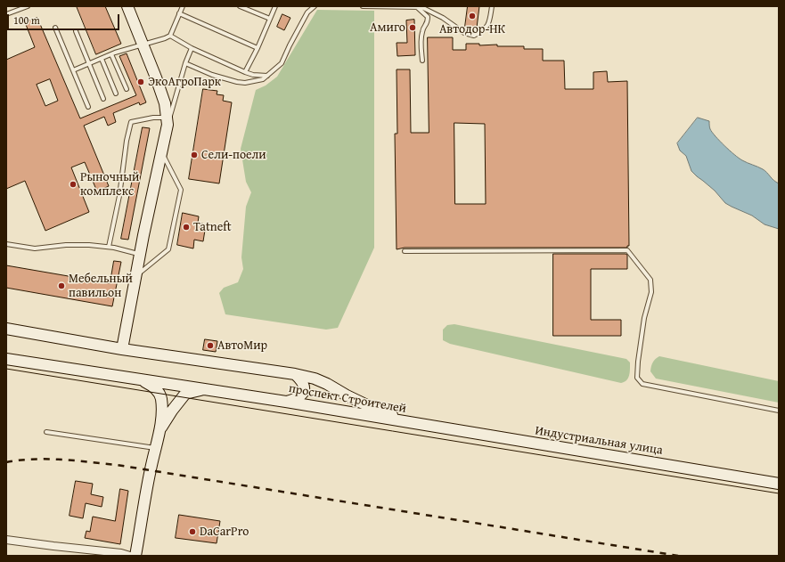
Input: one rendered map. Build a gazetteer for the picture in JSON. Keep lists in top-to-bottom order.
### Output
{
  "streets": {
    "main road": ["проспект Строителей", "Индустриальная улица"]
  },
  "crossings": [
    ["проспект Строителей", "Индустриальная улица"]
  ],
  "places": [
    "Автодор-НК",
    "Амиго",
    "ЭкоАгроПарк",
    "Сели-поели",
    "Рыночный комплекс",
    "Tatneft",
    "Мебельный павильон",
    "АвтоМир",
    "DaCarPro"
  ],
  "scale_bar": "100 m"
}
